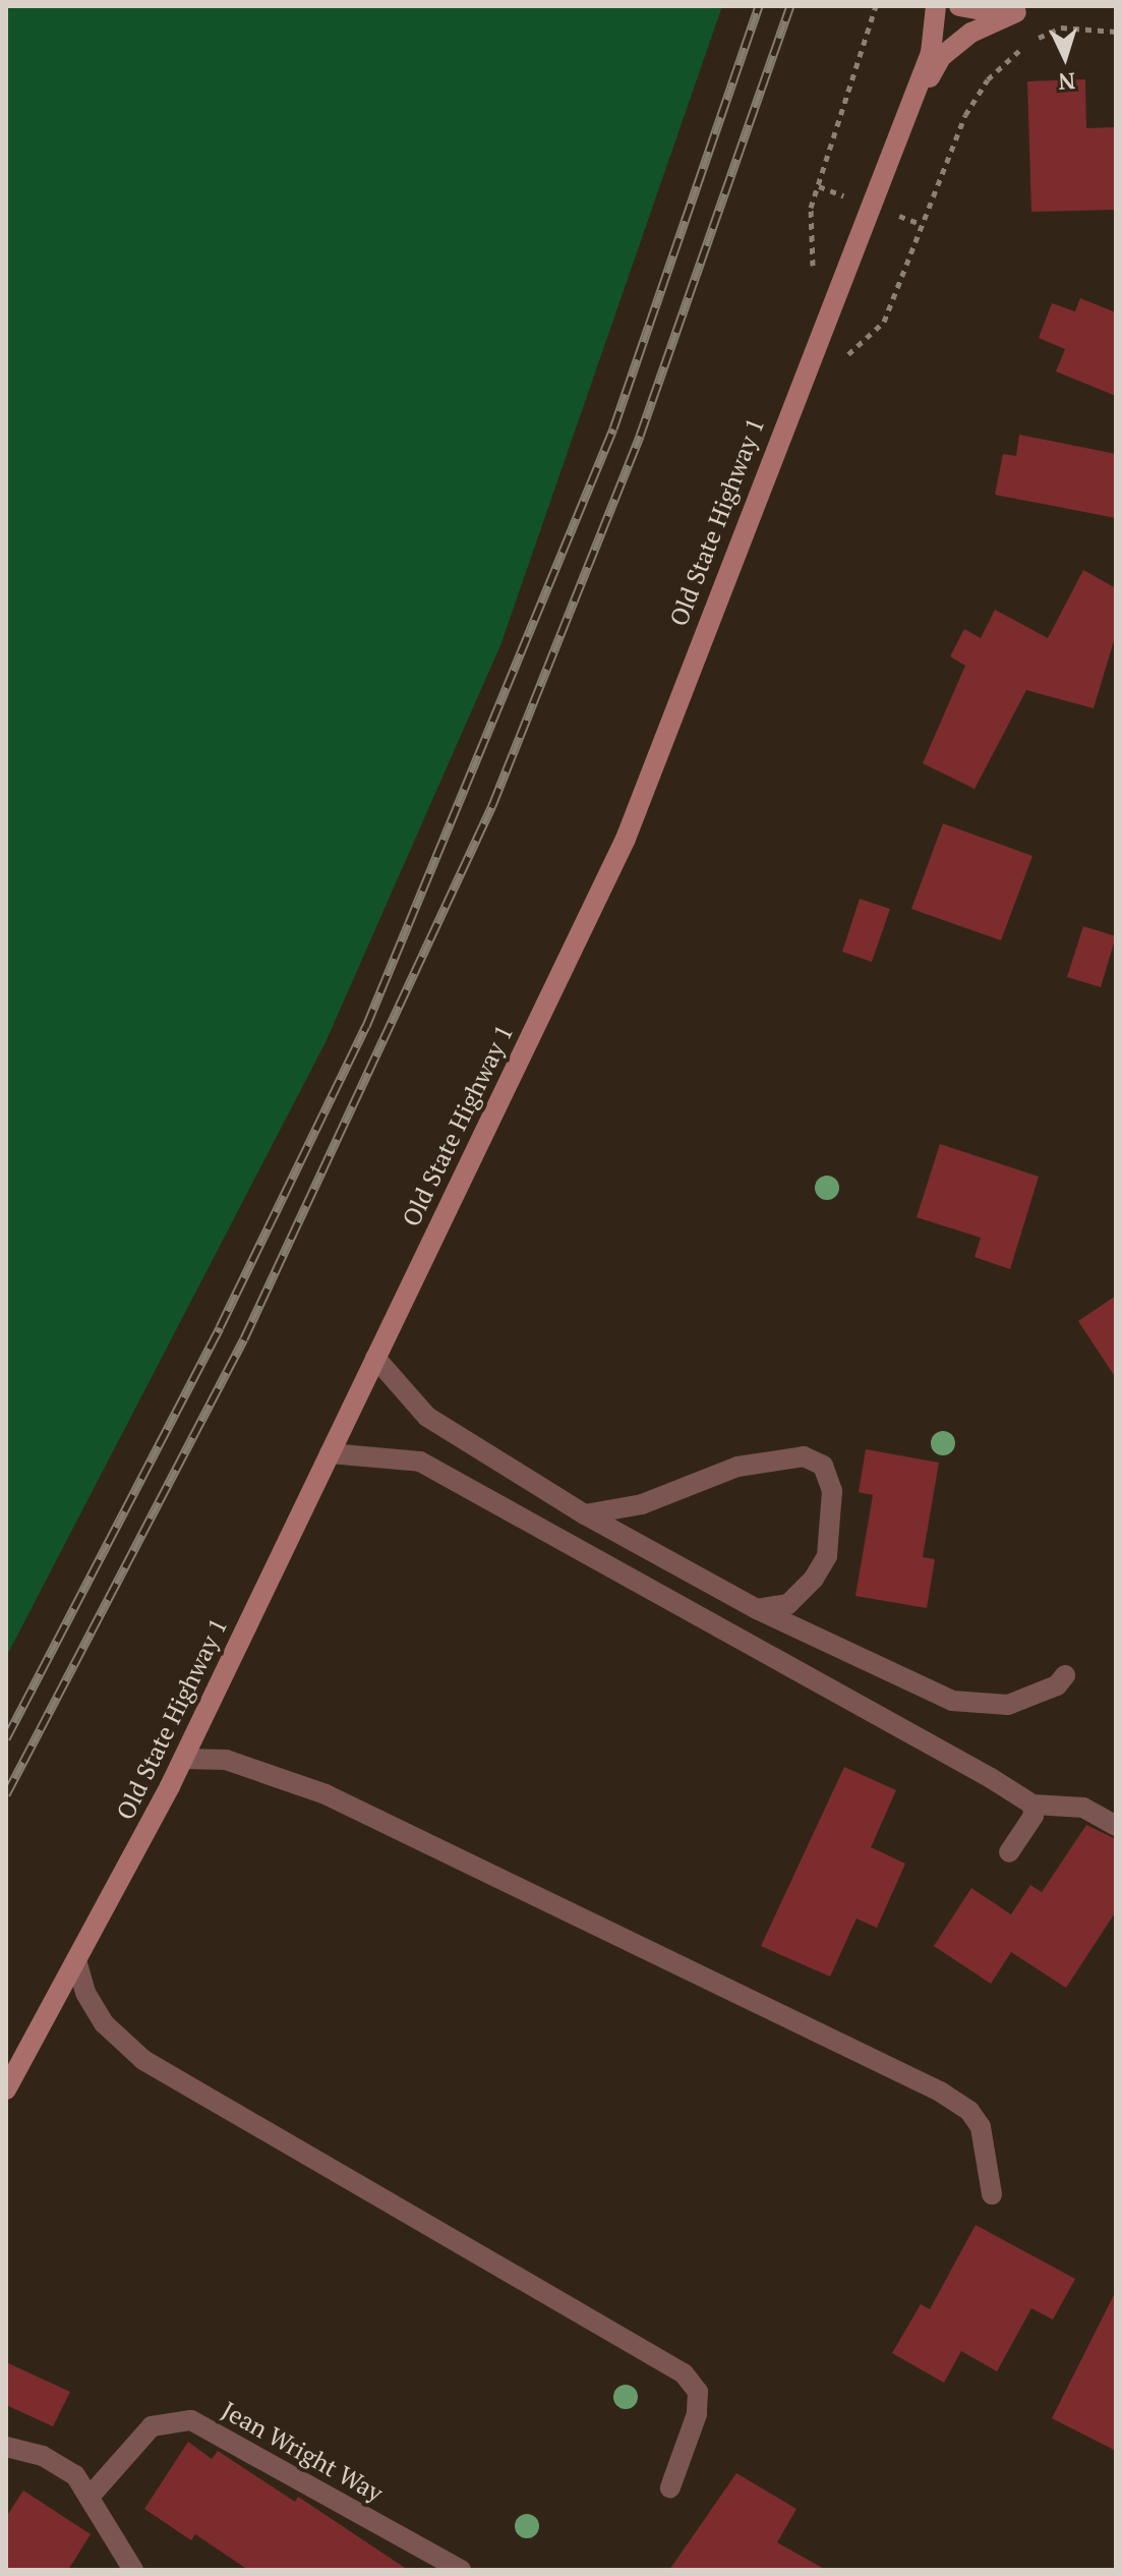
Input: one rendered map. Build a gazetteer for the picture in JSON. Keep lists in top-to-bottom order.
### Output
{
  "streets": {
    "main road": ["Old State Highway 1"],
    "street": ["Jean Wright Way"]
  },
  "north": "bottom"
}
